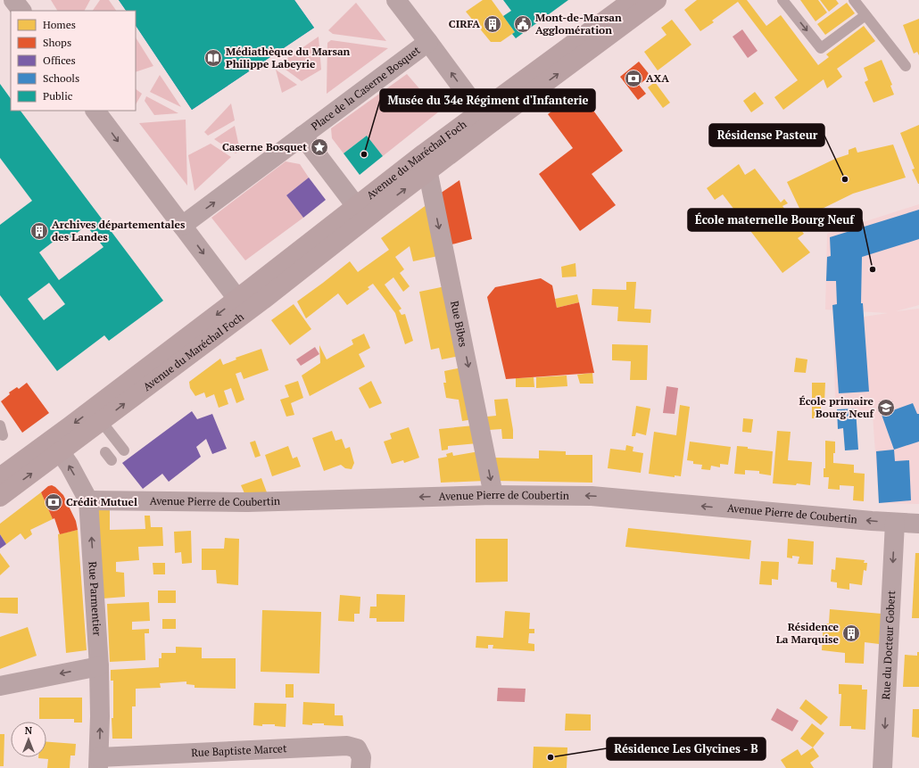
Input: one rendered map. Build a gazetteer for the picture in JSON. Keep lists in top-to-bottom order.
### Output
{
  "streets": {
    "main road": ["Avenue du Maréchal Foch"],
    "street": [
      "Place de la Caserne Bosquet",
      "Rue Bibes",
      "Avenue Pierre de Coubertin",
      "Rue Parmentier",
      "Rue du Docteur Gobert",
      "Rue Baptiste Marcet"
    ]
  },
  "crossings": [
    ["Place de la Caserne Bosquet", "Avenue du Maréchal Foch"],
    ["Avenue du Maréchal Foch", "Rue Bibes"],
    ["Avenue du Maréchal Foch", "Rue Parmentier"],
    ["Rue Bibes", "Avenue Pierre de Coubertin"],
    ["Avenue Pierre de Coubertin", "Rue Parmentier"],
    ["Avenue Pierre de Coubertin", "Rue du Docteur Gobert"],
    ["Rue Parmentier", "Rue Baptiste Marcet"]
  ],
  "one_way": [
    "Rue Bibes",
    "Avenue Pierre de Coubertin",
    "Rue Parmentier",
    "Rue du Docteur Gobert"
  ],
  "places": {
    "building": ["CIRFA", "Archives départementales des Landes", "Résidence La Marquise"],
    "public building": ["Mont-de-Marsan Agglomération"],
    "library": ["Médiathèque du Marsan Philippe Labeyrie"],
    "bank": ["AXA", "Crédit Mutuel"],
    "place": ["Caserne Bosquet"],
    "other": [
      "Musée du 34e Régiment d'Infanterie",
      "Résidense Pasteur",
      "École maternelle Bourg Neuf",
      "Résidence Les Glycines - B"
    ],
    "school or university": ["École primaire Bourg Neuf"]
  },
  "legend": [
    "Homes",
    "Shops",
    "Offices",
    "Schools",
    "Public"
  ],
  "north": "top"
}
